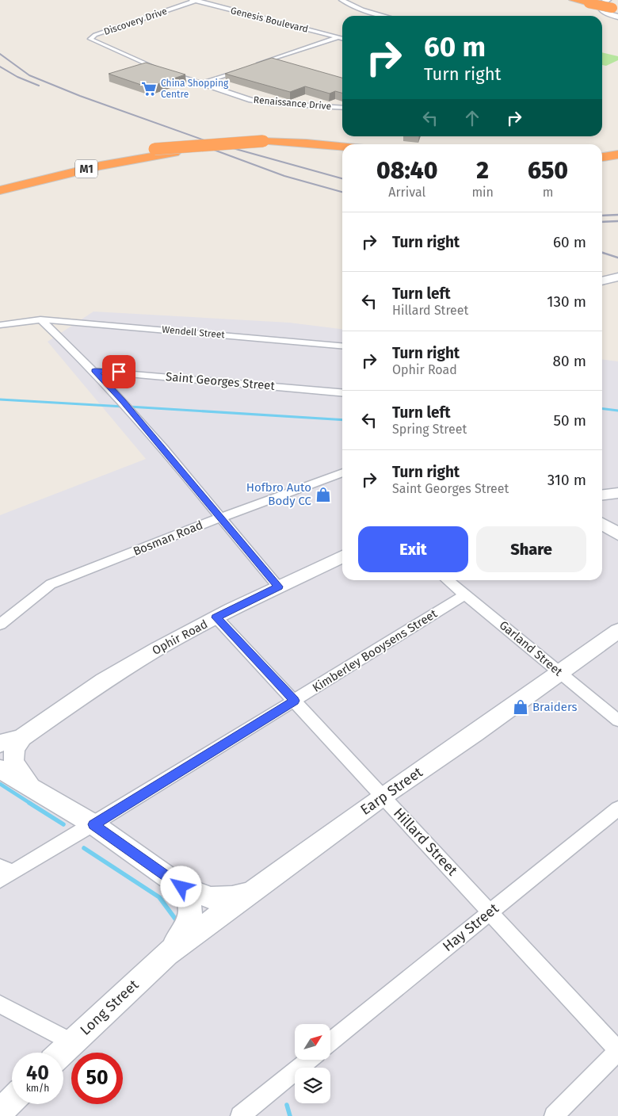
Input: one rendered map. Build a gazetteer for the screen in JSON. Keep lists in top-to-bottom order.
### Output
{
  "streets": {
    "highway": ["M1"],
    "street": [
      "Genesis Boulevard",
      "Discovery Drive",
      "Renaissance Drive",
      "Wendell Street",
      "Saint Georges Street",
      "Bosman Road",
      "Ophir Road",
      "Garland Street",
      "Kimberley Booysens Street",
      "Earp Street",
      "Hillard Street",
      "Hay Street",
      "Long Street"
    ]
  },
  "crossings": [
    ["Genesis Boulevard", "Discovery Drive"],
    ["Discovery Drive", "Renaissance Drive"],
    ["Ophir Road", "Hillard Street"],
    ["Garland Street", "Kimberley Booysens Street"],
    ["Garland Street", "Earp Street"],
    ["Kimberley Booysens Street", "Hillard Street"],
    ["Earp Street", "Hillard Street"],
    ["Earp Street", "Long Street"],
    ["Hillard Street", "Hay Street"]
  ],
  "places": {
    "supermarket": ["China Shopping Centre"],
    "shop": ["Hofbro Auto Body CC", "Braiders"]
  },
  "north": "top right",
  "page": {
    "turn": ["60 m", "Turn right"],
    "eta": [
      "08:40",
      "Arrival",
      "2",
      "min",
      "650",
      "m"
    ],
    "list": [
      {
        "name": "Turn right",
        "value": "60 m"
      },
      {
        "name": "Turn left",
        "note": "Hillard Street",
        "value": "130 m"
      },
      {
        "name": "Turn right",
        "note": "Ophir Road",
        "value": "80 m"
      },
      {
        "name": "Turn left",
        "note": "Spring Street",
        "value": "50 m"
      },
      {
        "name": "Turn right",
        "note": "Saint Georges Street",
        "value": "310 m"
      }
    ],
    "buttons": ["Exit", "Share"],
    "speed": "40 km/h",
    "limit": "50"
  }
}
